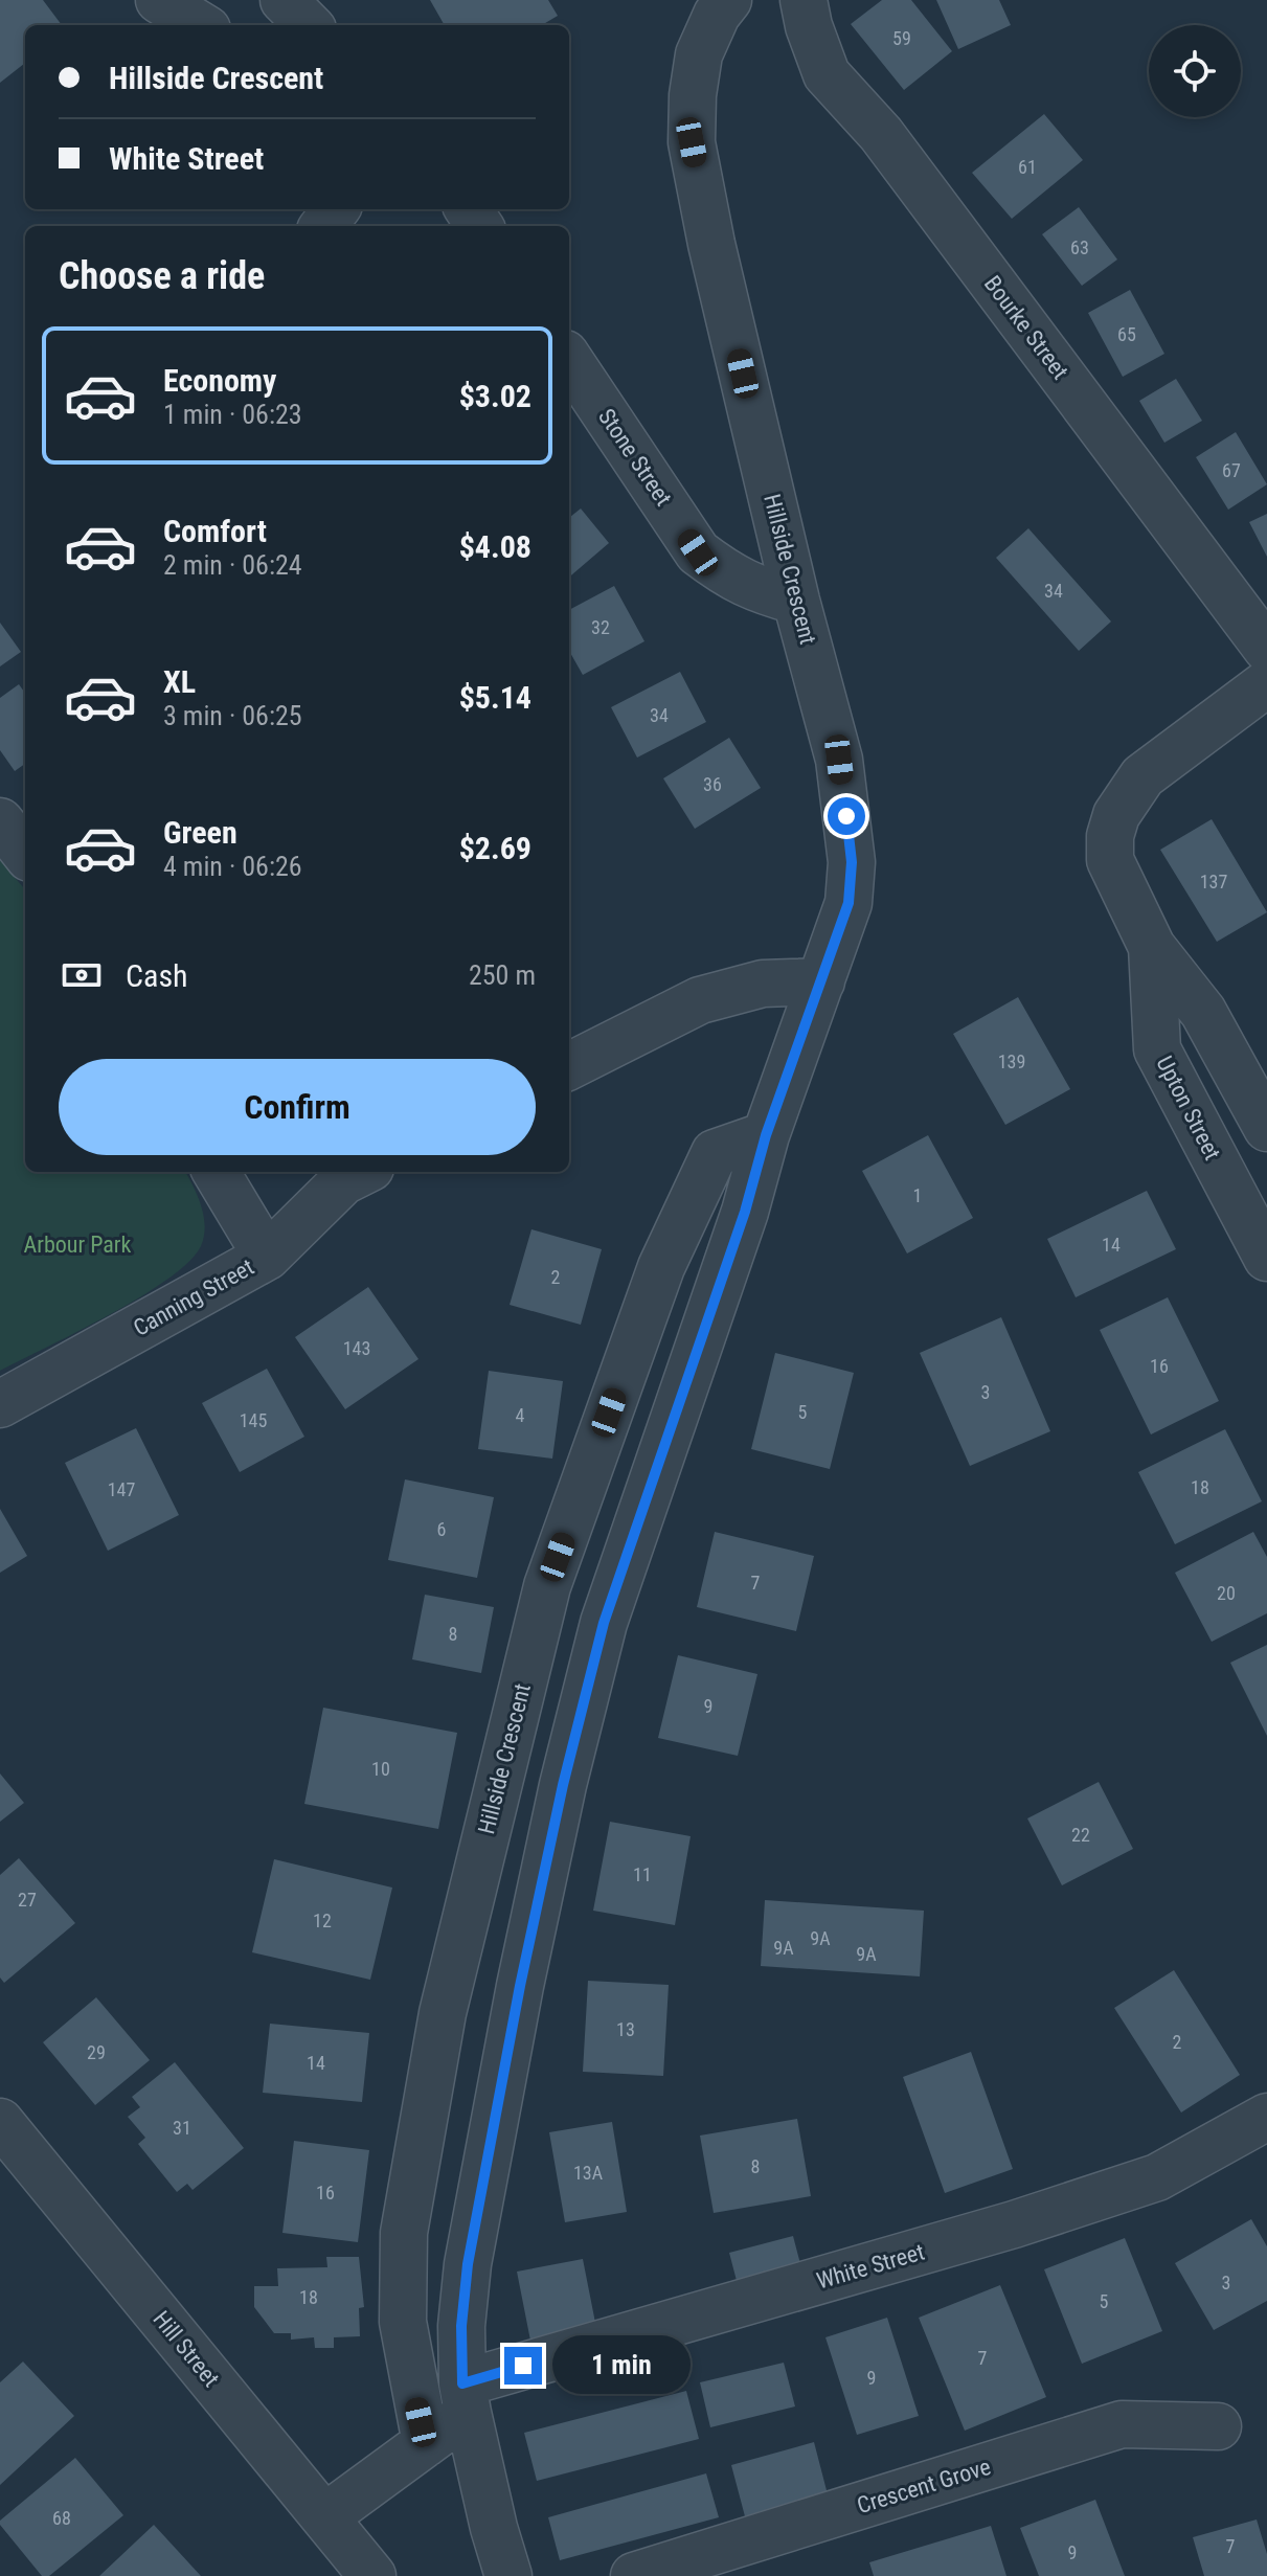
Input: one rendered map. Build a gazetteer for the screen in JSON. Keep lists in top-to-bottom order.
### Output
{
  "streets": {
    "street": [
      "Bourke Street",
      "Stone Street",
      "Hillside Crescent",
      "Upton Street",
      "Canning Street",
      "White Street",
      "Hill Street",
      "Crescent Grove"
    ]
  },
  "crossings": [
    ["Stone Street", "Hillside Crescent"],
    ["Hillside Crescent", "White Street"],
    ["White Street", "Hill Street"]
  ],
  "parks": ["Arbour Park"],
  "house_numbers": [
    "59",
    "61",
    "63",
    "65",
    "67",
    "34",
    "32",
    "34",
    "36",
    "137",
    "139",
    "1",
    "14",
    "2",
    "143",
    "16",
    "3",
    "5",
    "4",
    "145",
    "18",
    "147",
    "6",
    "7",
    "20",
    "8",
    "9",
    "10",
    "22",
    "11",
    "27",
    "12",
    "9A",
    "9A",
    "9A",
    "13",
    "2",
    "29",
    "14",
    "31",
    "8",
    "13A",
    "16",
    "3",
    "18",
    "5",
    "7",
    "9",
    "68",
    "7",
    "9"
  ],
  "page": {
    "banner": ["Hillside Crescent", "White Street"],
    "heading": "Choose a ride",
    "list": [
      {
        "name": "Economy",
        "note": "1 min · 06:23",
        "value": "$3.02"
      },
      {
        "name": "Comfort",
        "note": "2 min · 06:24",
        "value": "$4.08"
      },
      {
        "name": "XL",
        "note": "3 min · 06:25",
        "value": "$5.14"
      },
      {
        "name": "Green",
        "note": "4 min · 06:26",
        "value": "$2.69"
      }
    ],
    "pay": ["Cash", "250 m"],
    "buttons": "Confirm",
    "bubble": "1 min"
  }
}
